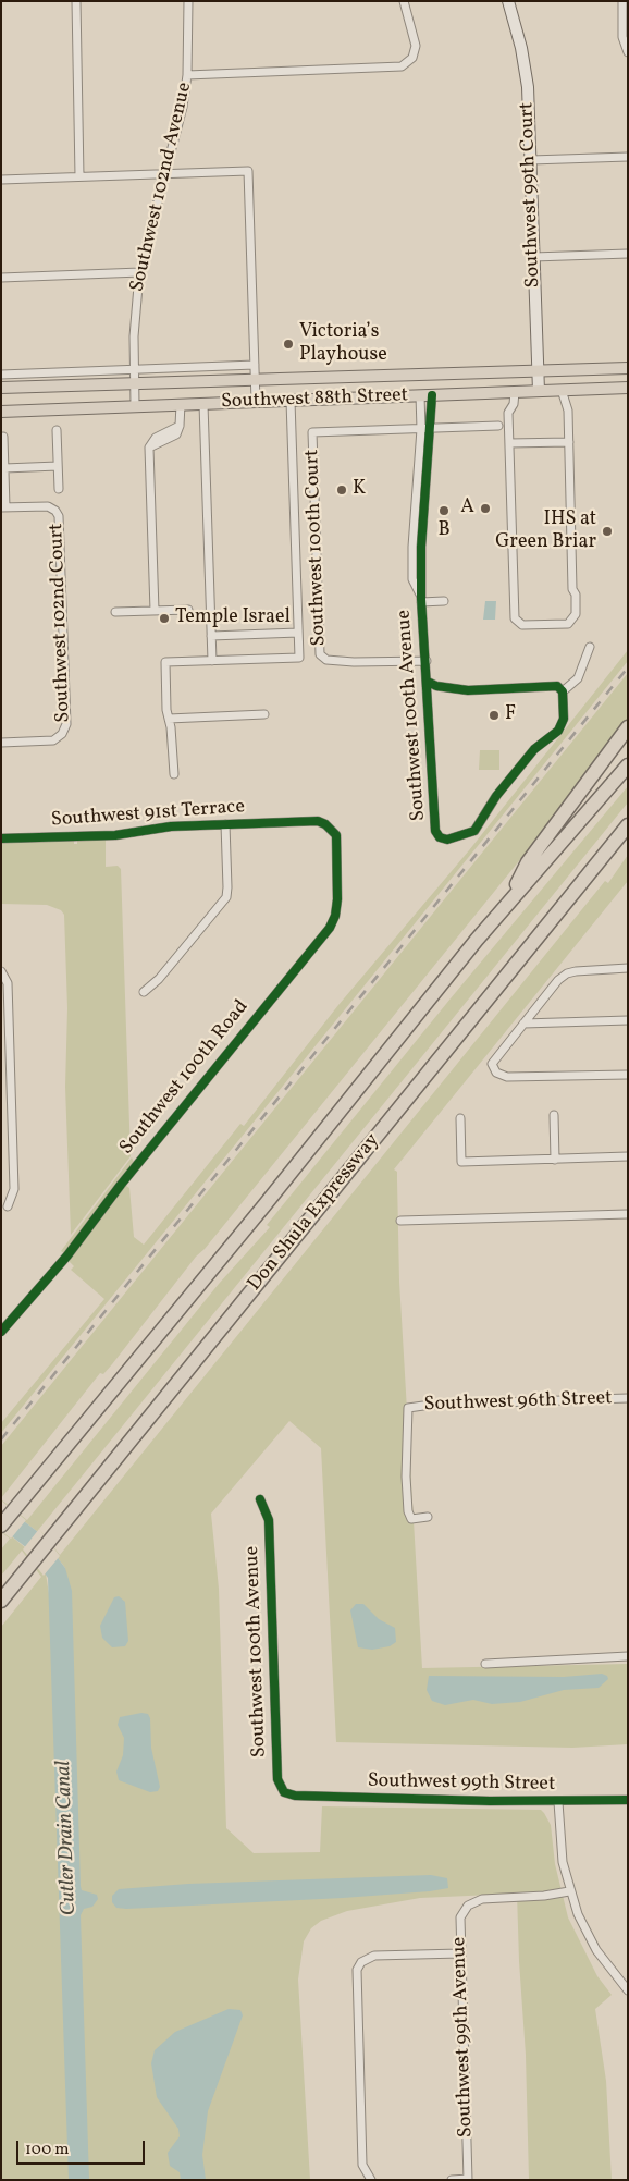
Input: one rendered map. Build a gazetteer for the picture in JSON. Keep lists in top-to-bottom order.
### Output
{
  "streets": {
    "highway": ["Don Shula Expressway"],
    "main road": ["Southwest 88th Street"],
    "street": [
      "Southwest 102nd Avenue",
      "Southwest 99th Court",
      "Southwest 100th Court",
      "Southwest 102nd Court",
      "Southwest 100th Avenue",
      "Southwest 91st Terrace",
      "Southwest 100th Road",
      "Southwest 96th Street",
      "Southwest 99th Street",
      "Southwest 99th Avenue"
    ]
  },
  "crossings": [
    ["Southwest 102nd Avenue", "Southwest 88th Street"],
    ["Southwest 99th Court", "Southwest 88th Street"],
    ["Southwest 88th Street", "Southwest 100th Avenue"],
    ["Southwest 100th Court", "Southwest 100th Avenue"],
    ["Southwest 100th Avenue", "Southwest 99th Street"],
    ["Southwest 91st Terrace", "Southwest 100th Road"]
  ],
  "water": ["Cutler Drain Canal"],
  "places": [
    "Victoria’s Playhouse",
    "K",
    "A",
    "B",
    "IHS at Green Briar",
    "Temple Israel",
    "F"
  ],
  "scale_bar": "100 m"
}
